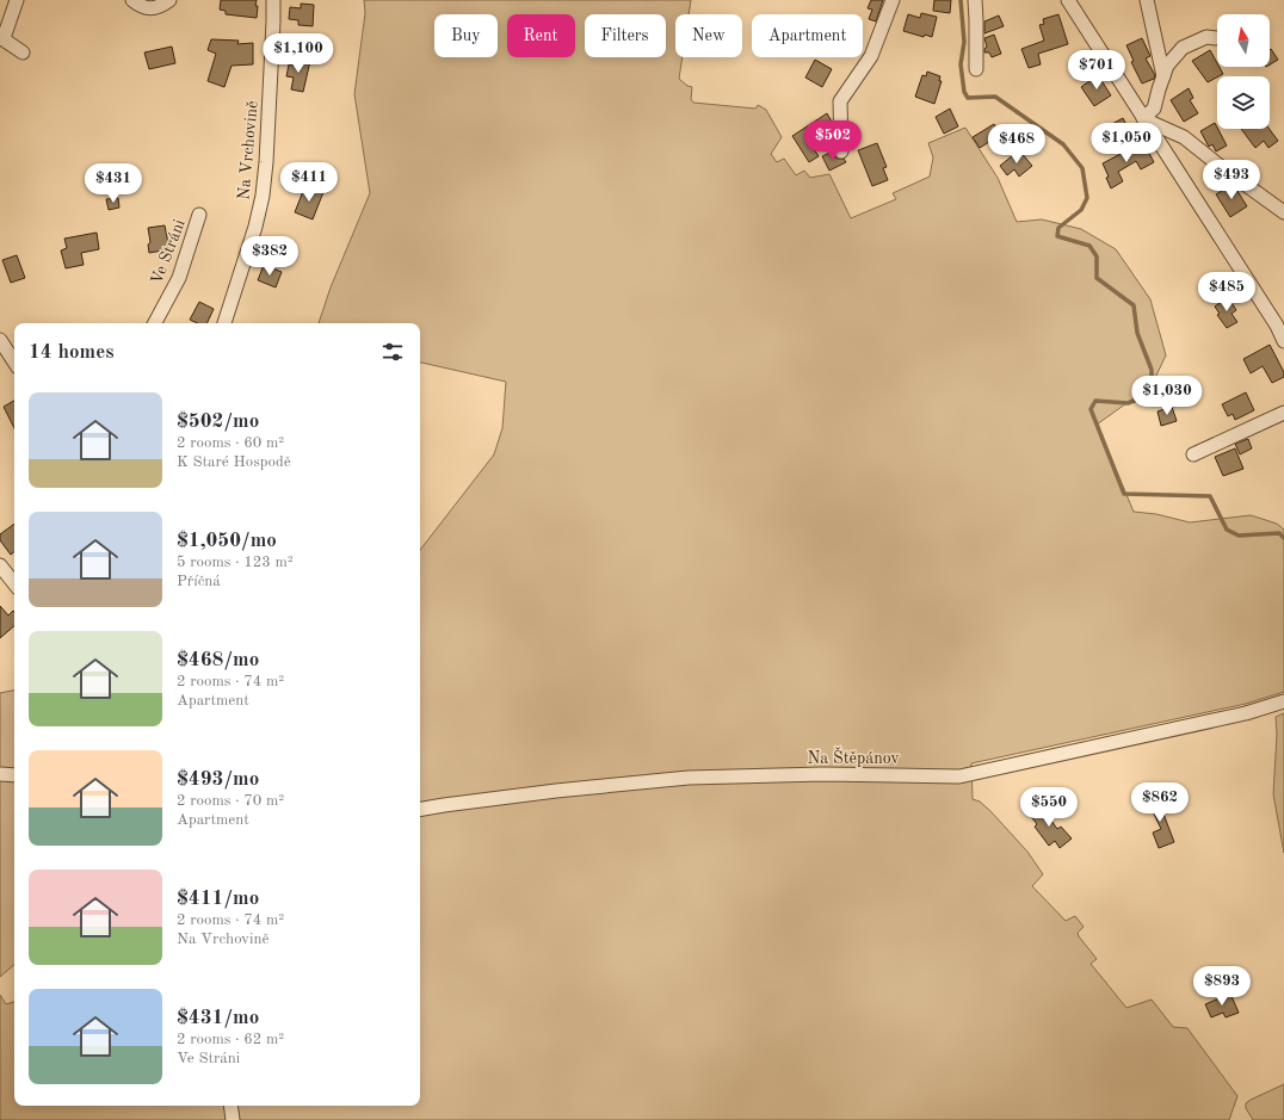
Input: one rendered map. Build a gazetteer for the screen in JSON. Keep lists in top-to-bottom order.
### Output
{
  "streets": {
    "street": ["Na Vrchovině", "Ve Stráni", "Na Štěpánov"]
  },
  "north": "top",
  "page": {
    "chip": [
      "Buy",
      "Rent",
      "Filters",
      "New",
      "Apartment"
    ],
    "price": [
      "$1,100",
      "$701",
      "$502",
      "$1,050",
      "$468",
      "$493",
      "$411",
      "$431",
      "$382",
      "$485",
      "$1,030",
      "$862",
      "$550",
      "$893"
    ],
    "heading": "14 homes",
    "list": [
      {
        "name": "$502/mo",
        "note": "2 rooms · 60 m² · K Staré Hospodě"
      },
      {
        "name": "$1,050/mo",
        "note": "5 rooms · 123 m² · Příčná"
      },
      {
        "name": "$468/mo",
        "note": "2 rooms · 74 m² · Apartment"
      },
      {
        "name": "$493/mo",
        "note": "2 rooms · 70 m² · Apartment"
      },
      {
        "name": "$411/mo",
        "note": "2 rooms · 74 m² · Na Vrchovině"
      },
      {
        "name": "$431/mo",
        "note": "2 rooms · 62 m² · Ve Stráni"
      }
    ]
  }
}
